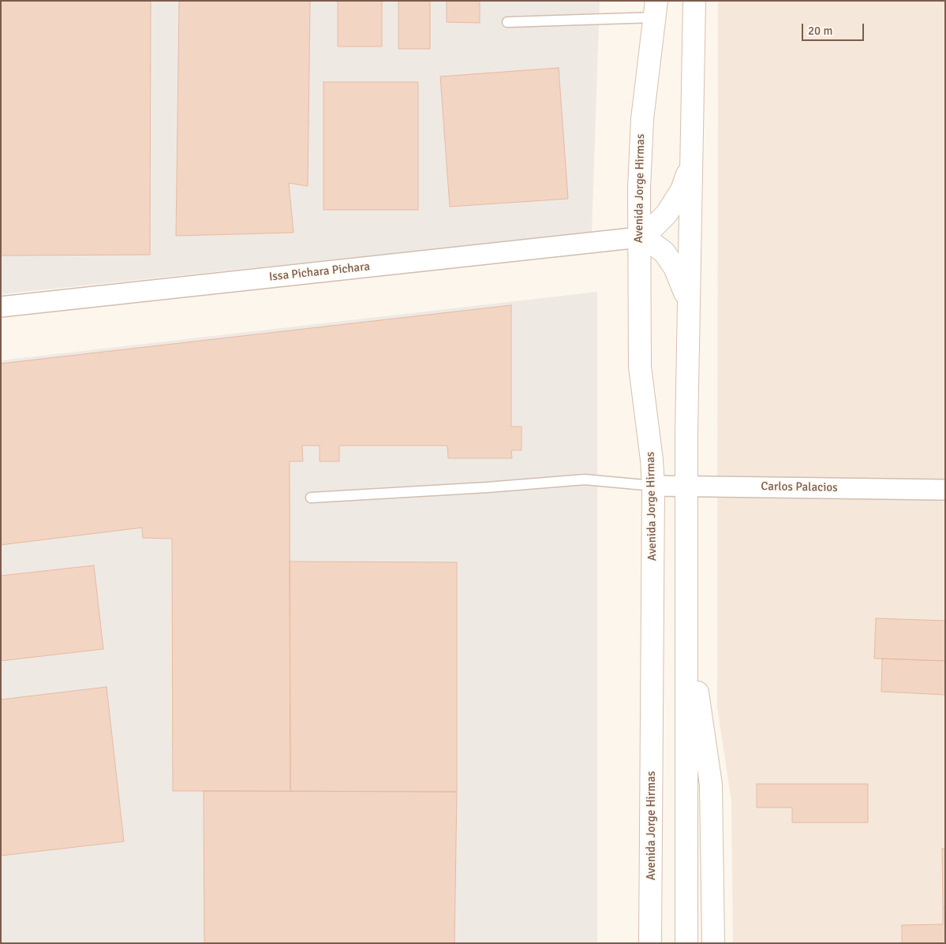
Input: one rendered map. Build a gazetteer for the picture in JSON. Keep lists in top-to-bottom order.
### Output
{
  "streets": {
    "street": ["Avenida Jorge Hirmas", "Issa Pichara Pichara", "Carlos Palacios"]
  },
  "crossings": [
    ["Avenida Jorge Hirmas", "Issa Pichara Pichara"],
    ["Avenida Jorge Hirmas", "Carlos Palacios"]
  ],
  "scale_bar": "20 m"
}
